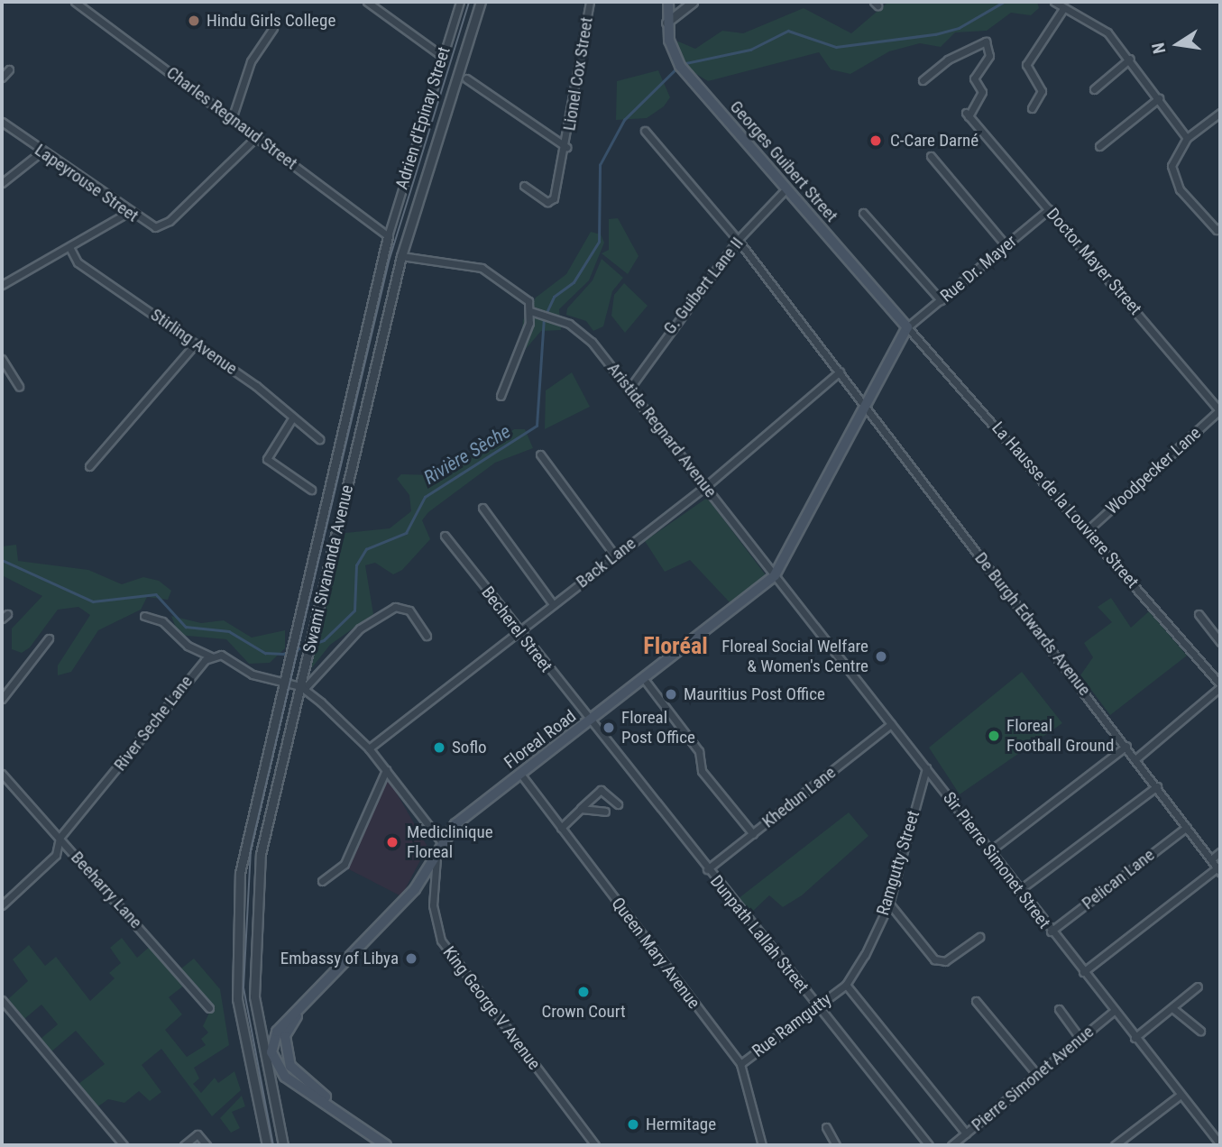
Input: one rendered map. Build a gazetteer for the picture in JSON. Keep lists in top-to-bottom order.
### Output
{
  "streets": {
    "main road": ["Georges Guibert Street", "Floreal Road"],
    "street": [
      "Lionel Cox Street",
      "Charles Regnaud Street",
      "Adrien d'Epinay Street",
      "Lapeyrouse Street",
      "Doctor Mayer Street",
      "Rue Dr. Mayer",
      "G. Guibert Lane II",
      "Stirling Avenue",
      "Aristide Regnard Avenue",
      "Woodpecker Lane",
      "La Hausse de la Louviere Street",
      "Back Lane",
      "Swami Sivananda Avenue",
      "De Burgh Edwards Avenue",
      "Becherel Street",
      "River Seche Lane",
      "Khedun Lane",
      "Sir Pierre Simonet Street",
      "Ramgutty Street",
      "Pelican Lane",
      "Beeharry Lane",
      "Dunpath Lallah Street",
      "Queen Mary Avenue",
      "King George V Avenue",
      "Rue Ramgutty",
      "Pierre Simonet Avenue"
    ]
  },
  "crossings": [
    ["Charles Regnaud Street", "Adrien d'Epinay Street"],
    ["Charles Regnaud Street", "Lapeyrouse Street"],
    ["Georges Guibert Street", "Rue Dr. Mayer"],
    ["Georges Guibert Street", "G. Guibert Lane II"],
    ["Georges Guibert Street", "La Hausse de la Louviere Street"],
    ["Georges Guibert Street", "Floreal Road"],
    ["Doctor Mayer Street", "Rue Dr. Mayer"],
    ["Doctor Mayer Street", "Woodpecker Lane"],
    ["Rue Dr. Mayer", "La Hausse de la Louviere Street"],
    ["Rue Dr. Mayer", "Floreal Road"],
    ["G. Guibert Lane II", "Aristide Regnard Avenue"],
    ["G. Guibert Lane II", "De Burgh Edwards Avenue"],
    ["Aristide Regnard Avenue", "Back Lane"],
    ["Aristide Regnard Avenue", "Floreal Road"],
    ["Aristide Regnard Avenue", "Sir Pierre Simonet Street"],
    ["Woodpecker Lane", "La Hausse de la Louviere Street"],
    ["La Hausse de la Louviere Street", "Floreal Road"],
    ["Back Lane", "De Burgh Edwards Avenue"],
    ["Back Lane", "Becherel Street"],
    ["De Burgh Edwards Avenue", "Floreal Road"],
    ["De Burgh Edwards Avenue", "Pelican Lane"],
    ["Becherel Street", "Floreal Road"],
    ["Becherel Street", "Dunpath Lallah Street"],
    ["River Seche Lane", "Beeharry Lane"],
    ["Floreal Road", "Sir Pierre Simonet Street"],
    ["Floreal Road", "Dunpath Lallah Street"],
    ["Floreal Road", "Queen Mary Avenue"],
    ["Floreal Road", "King George V Avenue"],
    ["Khedun Lane", "Sir Pierre Simonet Street"],
    ["Khedun Lane", "Dunpath Lallah Street"],
    ["Sir Pierre Simonet Street", "Ramgutty Street"],
    ["Sir Pierre Simonet Street", "Pelican Lane"],
    ["Sir Pierre Simonet Street", "Pierre Simonet Avenue"],
    ["Ramgutty Street", "Rue Ramgutty"],
    ["Dunpath Lallah Street", "Rue Ramgutty"],
    ["Queen Mary Avenue", "Rue Ramgutty"]
  ],
  "districts": ["Floréal"],
  "water": ["Rivière Sèche"],
  "places": [
    "Hindu Girls College",
    "C-Care Darné",
    "Floreal Social Welfare & Women's Centre",
    "Mauritius Post Office",
    "Floreal Post Office",
    "Floreal Football Ground",
    "Soflo",
    "Mediclinique Floreal",
    "Embassy of Libya",
    "Crown Court",
    "Hermitage"
  ],
  "north": "left"
}
